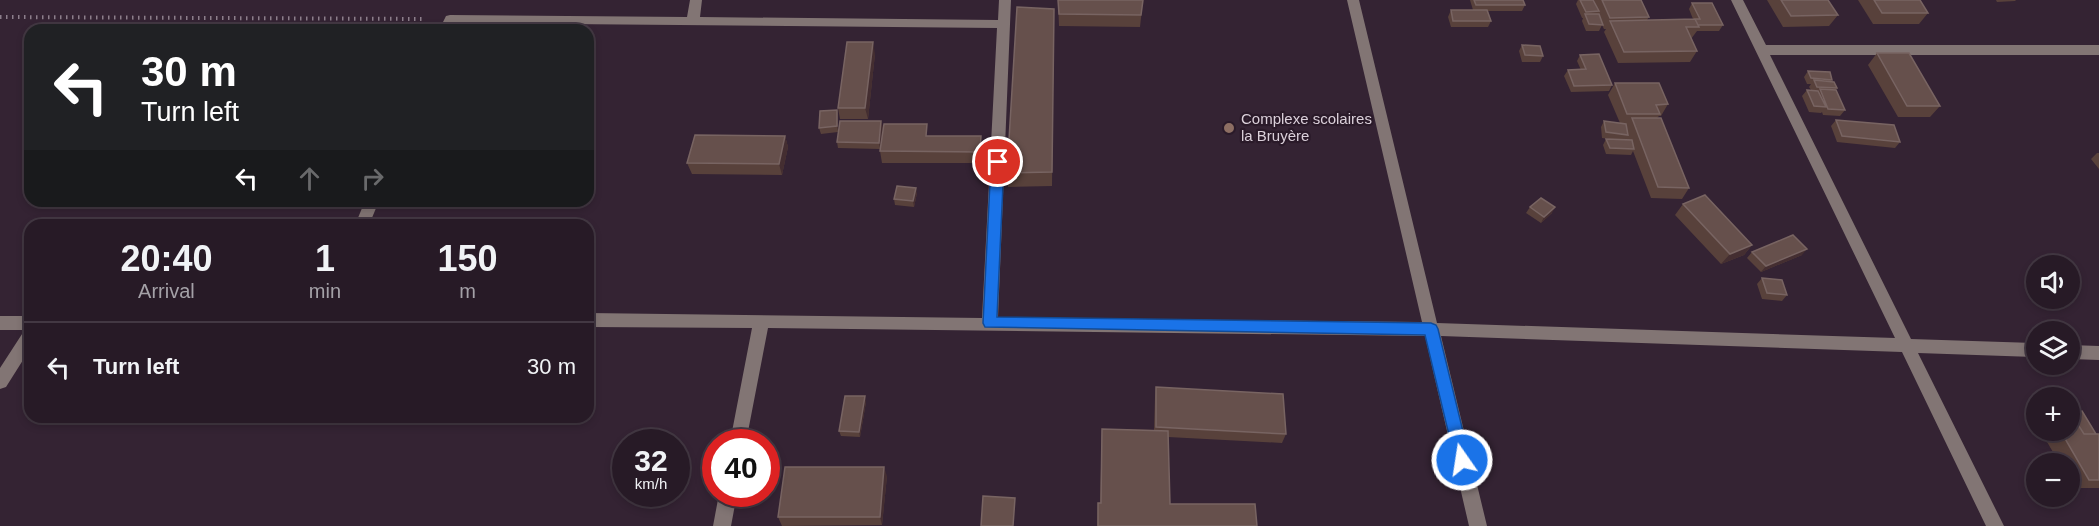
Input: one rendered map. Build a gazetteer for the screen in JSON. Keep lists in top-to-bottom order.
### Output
{
  "places": ["Complexe scolaires la Bruyère"],
  "page": {
    "turn": ["30 m", "Turn left"],
    "eta": [
      "20:40",
      "Arrival",
      "1",
      "min",
      "150",
      "m"
    ],
    "map_buttons": ["+", "−"],
    "list": [
      {
        "name": "Turn left",
        "value": "30 m"
      }
    ],
    "speed": "32 km/h",
    "limit": "40"
  }
}
